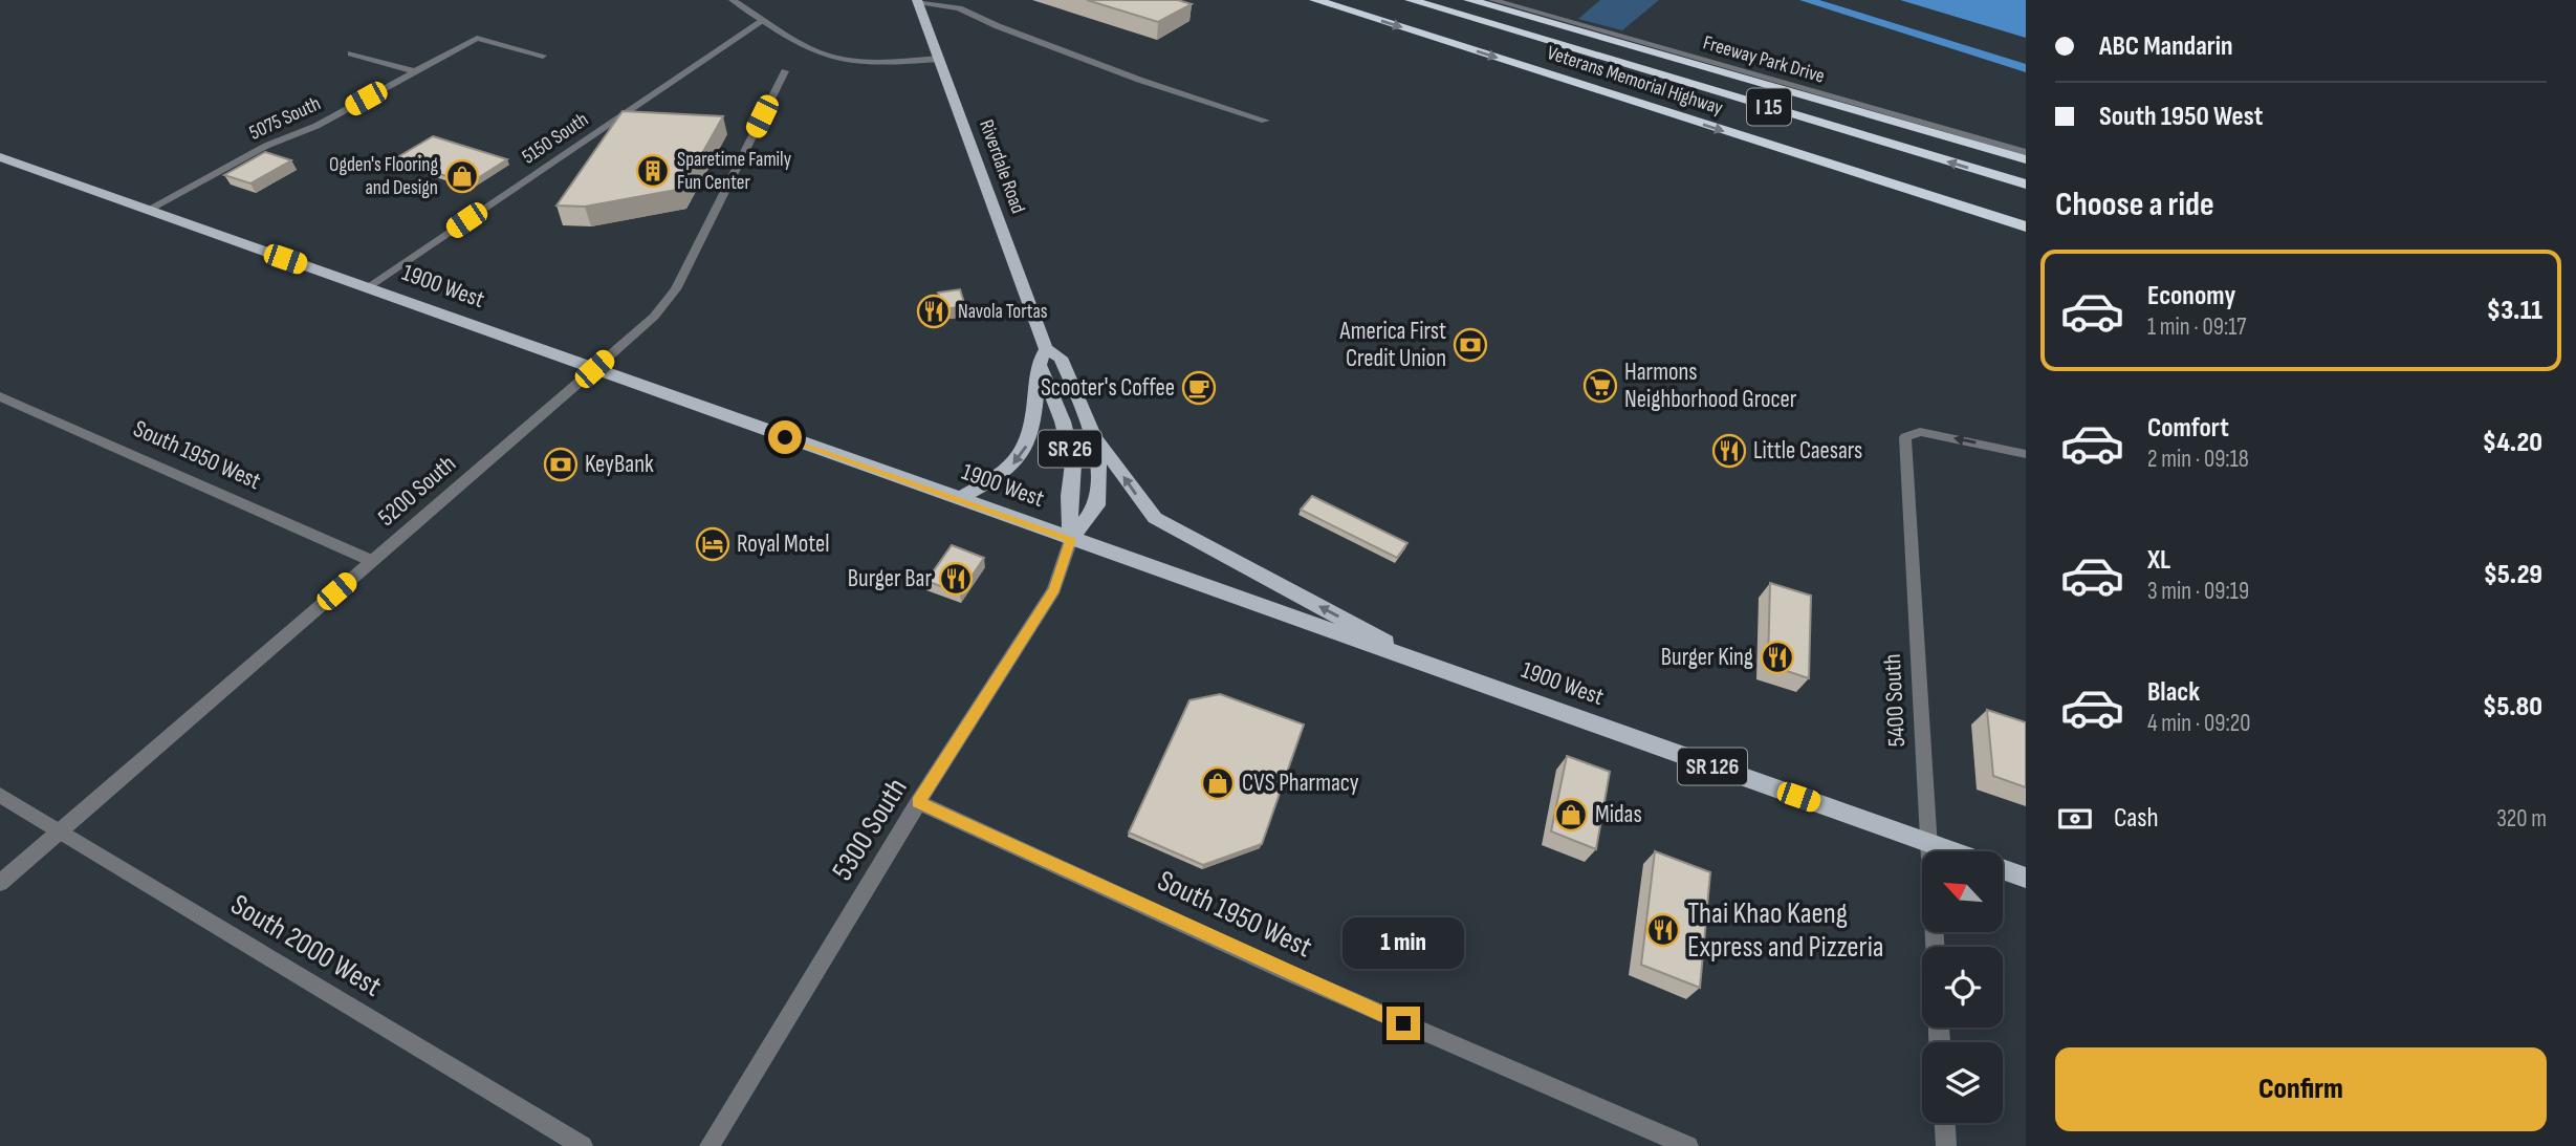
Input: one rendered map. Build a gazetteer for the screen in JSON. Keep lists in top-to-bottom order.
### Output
{
  "streets": {
    "highway": ["Veterans Memorial Highway", "I 15"],
    "main road": [
      "Riverdale Road",
      "1900 West",
      "SR 26",
      "SR 126"
    ],
    "street": [
      "Freeway Park Drive",
      "5075 South",
      "5150 South",
      "South 1950 West",
      "5200 South",
      "5400 South",
      "5300 South",
      "South 2000 West"
    ]
  },
  "crossings": [
    ["5075 South", "1900 West"],
    ["5150 South", "1900 West"],
    ["Riverdale Road", "1900 West"],
    ["Riverdale Road", "5300 South"],
    ["1900 West", "5200 South"],
    ["1900 West", "5400 South"],
    ["1900 West", "5300 South"],
    ["South 1950 West", "5200 South"],
    ["South 1950 West", "5300 South"],
    ["5200 South", "South 2000 West"]
  ],
  "places": {
    "building": ["Sparetime Family Fun Center"],
    "shop": ["Ogden's Flooring and Design", "CVS Pharmacy", "Midas"],
    "restaurant": [
      "Navola Tortas",
      "Little Caesars",
      "Burger Bar",
      "Burger King",
      "Thai Khao Kaeng Express and Pizzeria"
    ],
    "bank": ["America First Credit Union", "KeyBank"],
    "supermarket": ["Harmons Neighborhood Grocer"],
    "cafe": ["Scooter's Coffee"],
    "hotel": ["Royal Motel"]
  },
  "north": "top left",
  "page": {
    "banner": ["ABC Mandarin", "South 1950 West"],
    "heading": "Choose a ride",
    "list": [
      {
        "name": "Economy",
        "note": "1 min · 09:17",
        "value": "$3.11"
      },
      {
        "name": "Comfort",
        "note": "2 min · 09:18",
        "value": "$4.20"
      },
      {
        "name": "XL",
        "note": "3 min · 09:19",
        "value": "$5.29"
      },
      {
        "name": "Black",
        "note": "4 min · 09:20",
        "value": "$5.80"
      }
    ],
    "pay": ["Cash", "320 m"],
    "bubble": "1 min",
    "buttons": "Confirm"
  }
}
